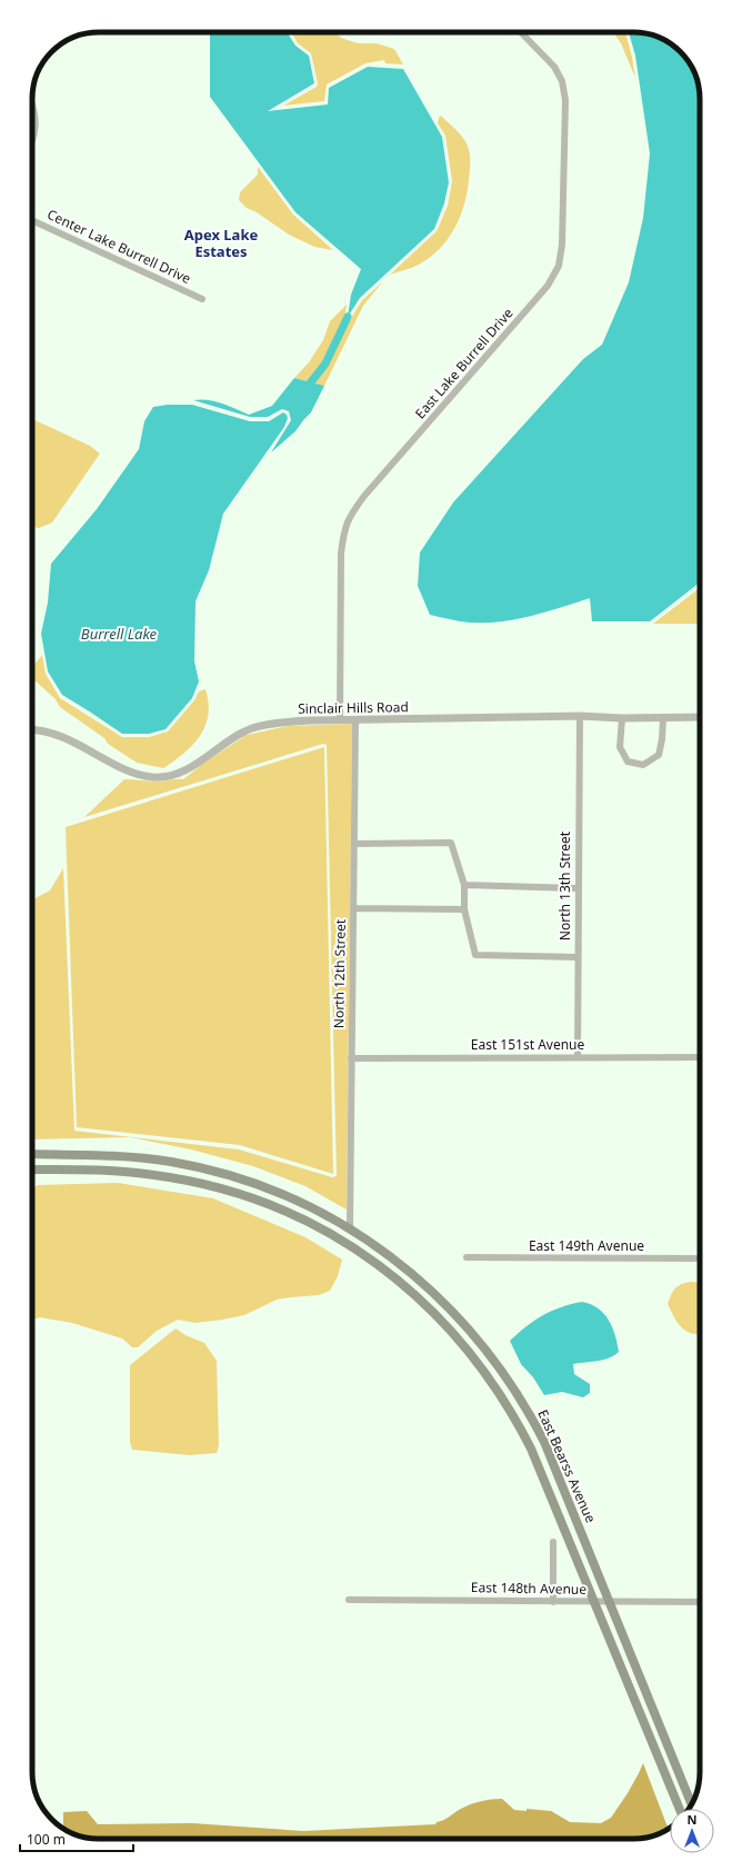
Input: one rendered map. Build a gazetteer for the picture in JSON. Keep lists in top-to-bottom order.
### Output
{
  "streets": {
    "main road": ["East Bearss Avenue"],
    "street": [
      "Center Lake Burrell Drive",
      "East Lake Burrell Drive",
      "Sinclair Hills Road",
      "North 13th Street",
      "North 12th Street",
      "East 151st Avenue",
      "East 149th Avenue",
      "East 148th Avenue"
    ]
  },
  "crossings": [
    ["East Lake Burrell Drive", "Sinclair Hills Road"],
    ["Sinclair Hills Road", "North 13th Street"],
    ["Sinclair Hills Road", "North 12th Street"],
    ["North 13th Street", "East 151st Avenue"],
    ["North 12th Street", "East 151st Avenue"],
    ["North 12th Street", "East Bearss Avenue"],
    ["East Bearss Avenue", "East 148th Avenue"]
  ],
  "districts": ["Apex Lake Estates"],
  "water": ["Burrell Lake"],
  "scale_bar": "100 m",
  "north": "top"
}
